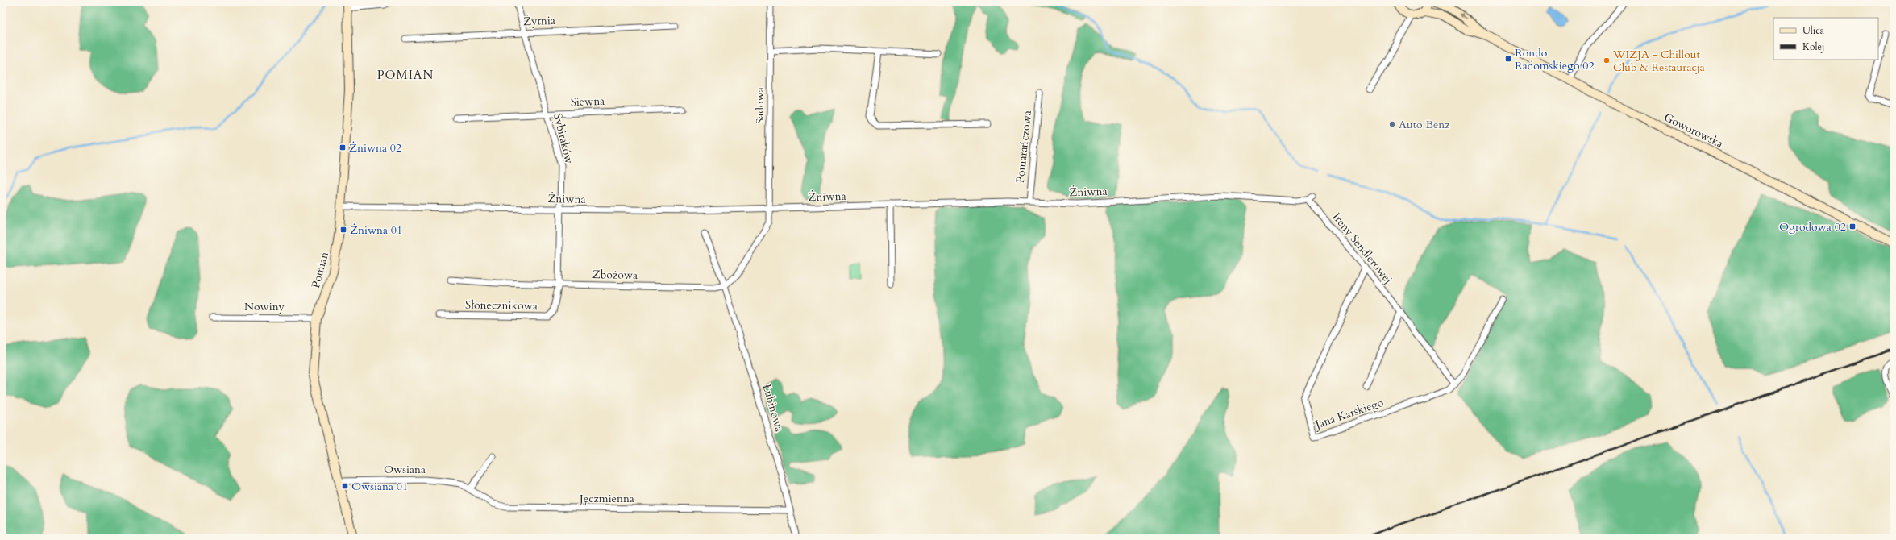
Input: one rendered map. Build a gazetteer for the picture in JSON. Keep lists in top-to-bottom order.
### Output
{
  "streets": {
    "main road": ["Goworowska", "Pomian"],
    "street": [
      "Żytnia",
      "Siewna",
      "Sadowa",
      "Sybiraków",
      "Pomarańczowa",
      "Żniwna",
      "Ireny Sendlerowej",
      "Zbożowa",
      "Słonecznikowa",
      "Nowiny",
      "Łubinowa",
      "Jana Karskiego",
      "Owsiana",
      "Jęczmienna"
    ]
  },
  "crossings": [
    ["Żytnia", "Sybiraków"],
    ["Siewna", "Sybiraków"],
    ["Sadowa", "Żniwna"],
    ["Sadowa", "Zbożowa"],
    ["Sadowa", "Łubinowa"],
    ["Sybiraków", "Żniwna"],
    ["Sybiraków", "Zbożowa"],
    ["Sybiraków", "Słonecznikowa"],
    ["Pomarańczowa", "Żniwna"],
    ["Żniwna", "Ireny Sendlerowej"],
    ["Żniwna", "Pomian"],
    ["Ireny Sendlerowej", "Jana Karskiego"],
    ["Pomian", "Nowiny"],
    ["Pomian", "Owsiana"],
    ["Zbożowa", "Słonecznikowa"],
    ["Zbożowa", "Łubinowa"],
    ["Łubinowa", "Jęczmienna"],
    ["Owsiana", "Jęczmienna"]
  ],
  "districts": ["POMIAN"],
  "places": {
    "transit": [
      "Rondo Radomskiego 02",
      "Żniwna 02",
      "Ogrodowa 02",
      "Żniwna 01",
      "Owsiana 01"
    ],
    "other": ["WIZJA - Chillout Club & Restauracja", "Auto Benz"]
  },
  "legend": ["Ulica", "Kolej"]
}
